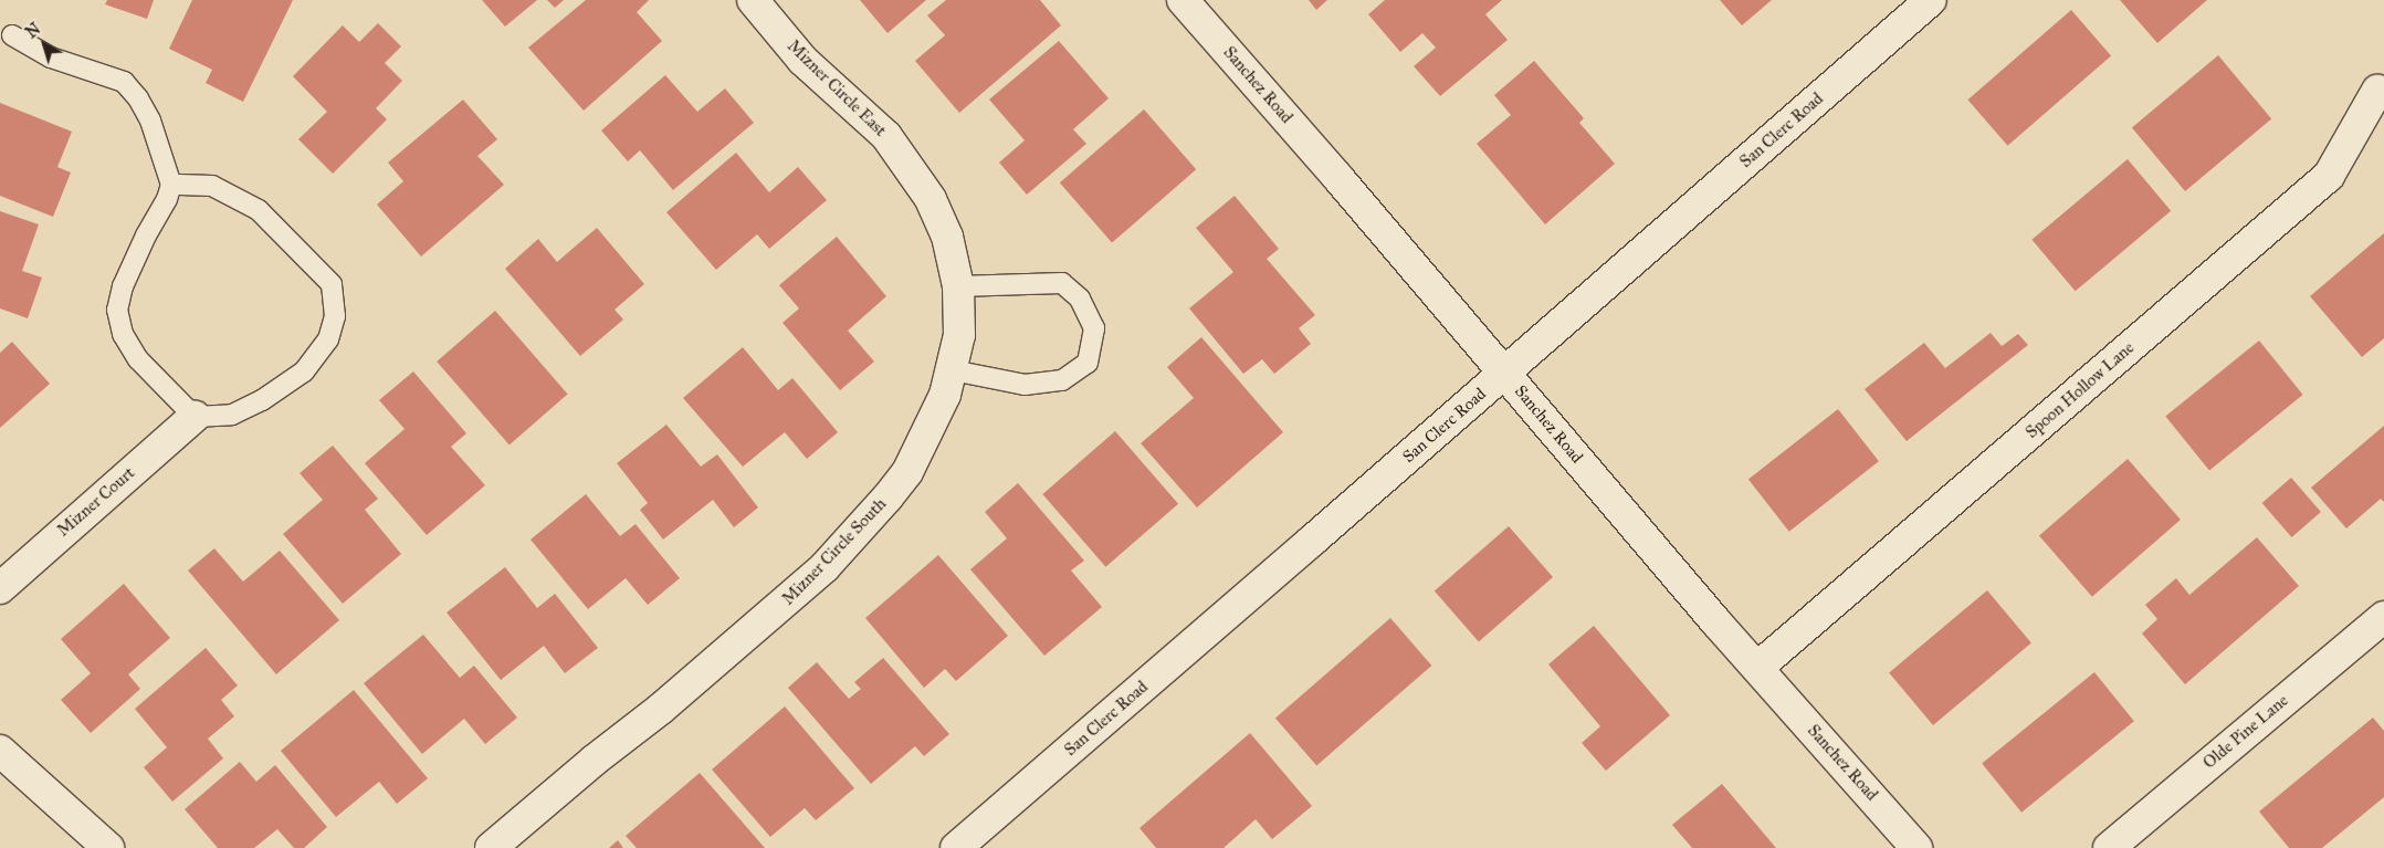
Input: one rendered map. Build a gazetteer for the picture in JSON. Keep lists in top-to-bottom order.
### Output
{
  "streets": {
    "street": [
      "Sanchez Road",
      "Mizner Circle East",
      "San Clerc Road",
      "Spoon Hollow Lane",
      "Mizner Court",
      "Mizner Circle South",
      "Olde Pine Lane"
    ]
  },
  "crossings": [
    ["Sanchez Road", "San Clerc Road"],
    ["Sanchez Road", "Spoon Hollow Lane"],
    ["Mizner Circle East", "Mizner Circle South"]
  ],
  "north": "top left"
}
